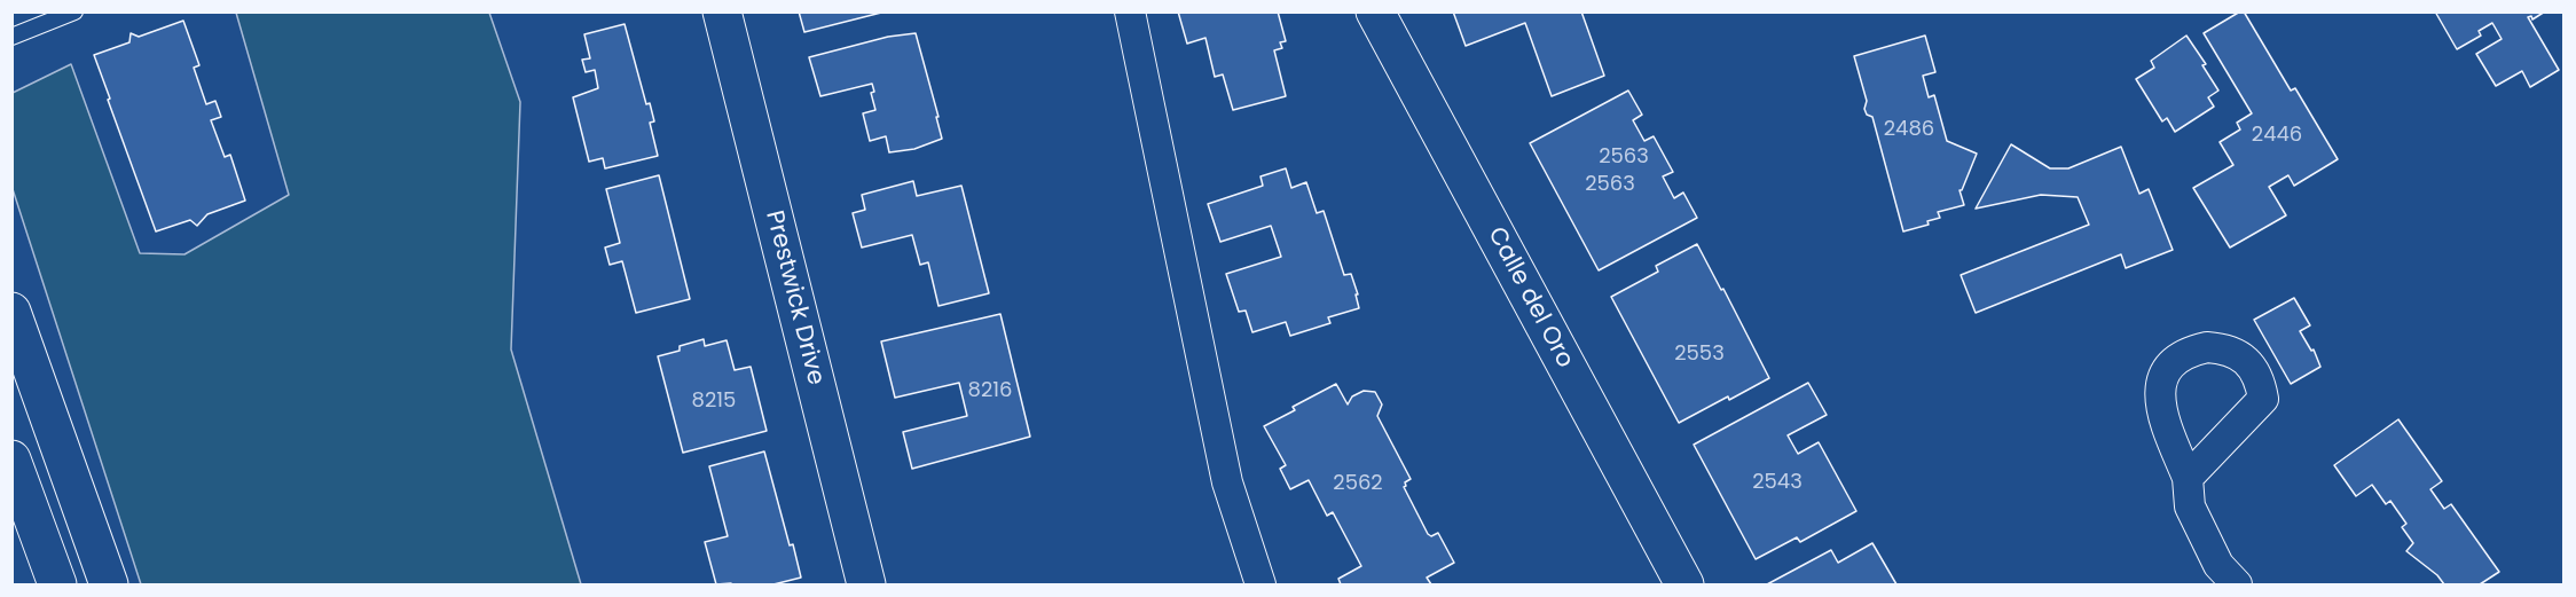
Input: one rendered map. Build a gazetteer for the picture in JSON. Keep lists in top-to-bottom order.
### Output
{
  "streets": {
    "street": ["Prestwick Drive", "Calle del Oro"]
  },
  "house_numbers": [
    "2486",
    "2446",
    "2563",
    "2563",
    "2553",
    "8216",
    "8215",
    "2543",
    "2562"
  ]
}
